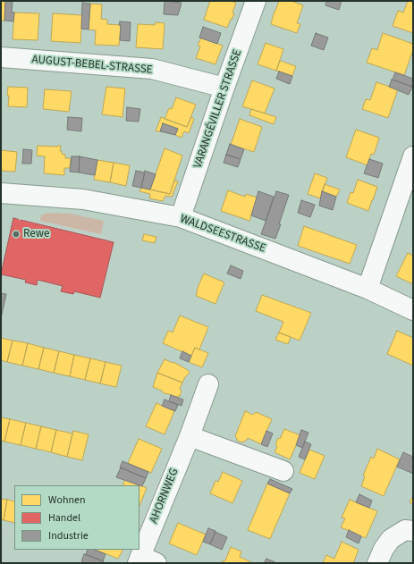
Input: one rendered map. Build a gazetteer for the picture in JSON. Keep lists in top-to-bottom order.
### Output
{
  "streets": {
    "street": [
      "AUGUST-BEBEL-STRASSE",
      "VARANGÉVILLER STRASSE",
      "WALDSEESTRASSE",
      "AHORNWEG"
    ]
  },
  "crossings": [
    ["AUGUST-BEBEL-STRASSE", "VARANGÉVILLER STRASSE"],
    ["VARANGÉVILLER STRASSE", "WALDSEESTRASSE"]
  ],
  "places": ["Rewe"],
  "legend": ["Wohnen", "Handel", "Industrie"]
}
